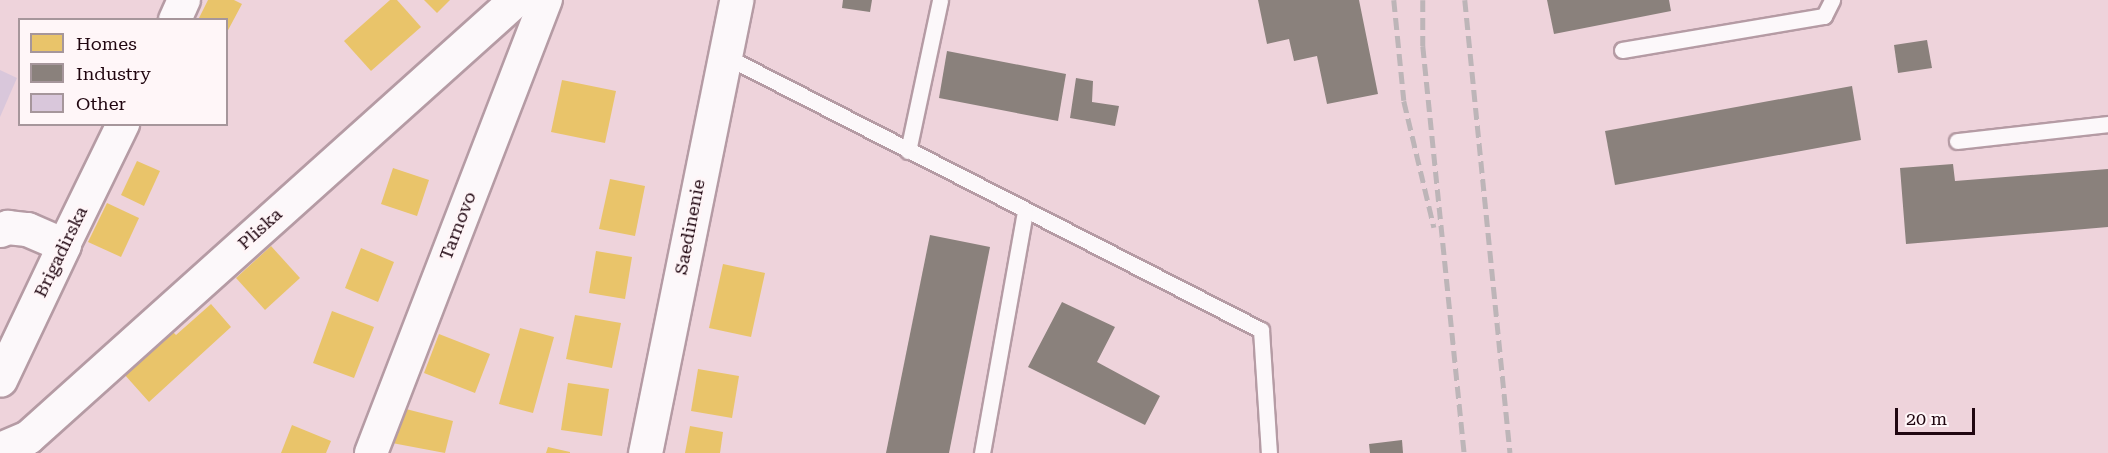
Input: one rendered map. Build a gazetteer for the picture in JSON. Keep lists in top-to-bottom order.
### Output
{
  "streets": {
    "street": [
      "Tarnovo",
      "Saedinenie",
      "Pliska",
      "Brigadirska"
    ]
  },
  "legend": ["Homes", "Industry", "Other"],
  "scale_bar": "20 m"
}
